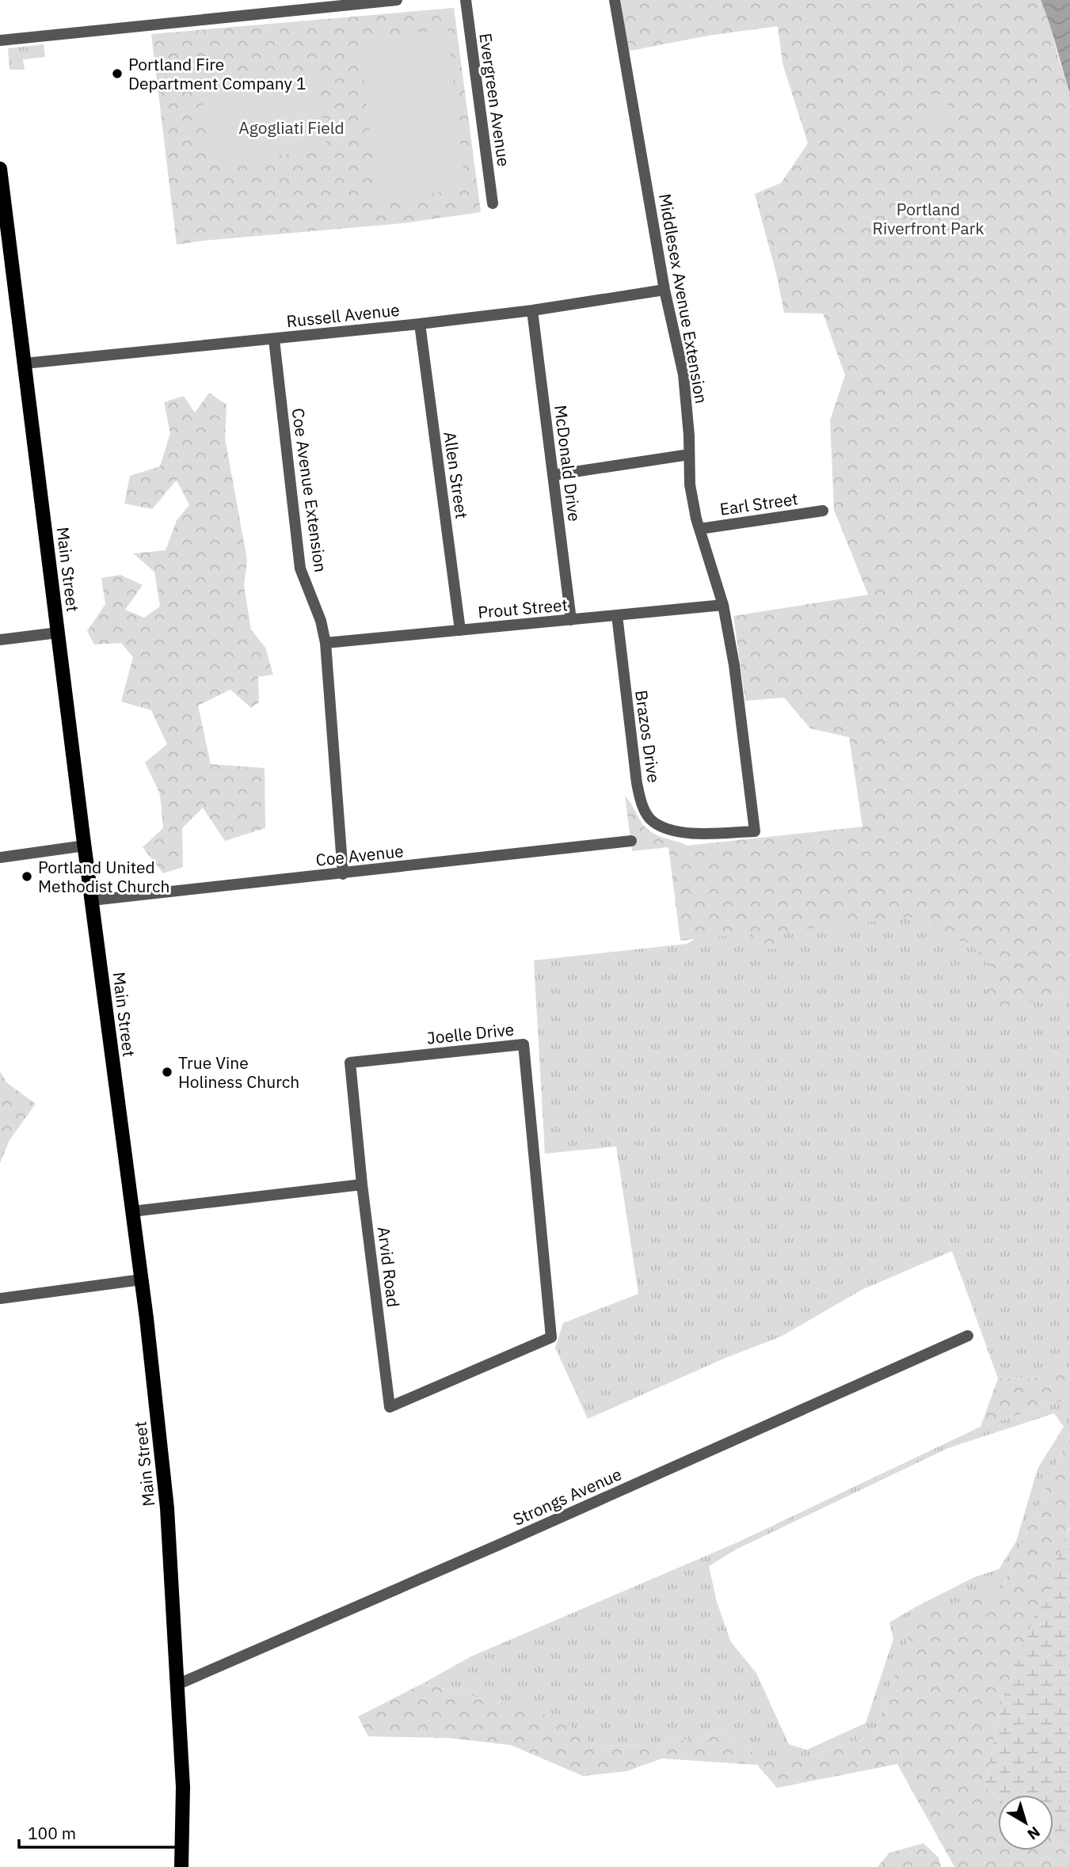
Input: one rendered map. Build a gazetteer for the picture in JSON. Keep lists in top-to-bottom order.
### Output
{
  "streets": {
    "main road": ["Main Street"],
    "street": [
      "Evergreen Avenue",
      "Middlesex Avenue Extension",
      "Russell Avenue",
      "McDonald Drive",
      "Allen Street",
      "Coe Avenue Extension",
      "Earl Street",
      "Prout Street",
      "Brazos Drive",
      "Coe Avenue",
      "Joelle Drive",
      "Arvid Road",
      "Strongs Avenue"
    ]
  },
  "crossings": [
    ["Middlesex Avenue Extension", "Russell Avenue"],
    ["Middlesex Avenue Extension", "Earl Street"],
    ["Middlesex Avenue Extension", "Prout Street"],
    ["Middlesex Avenue Extension", "Brazos Drive"],
    ["Russell Avenue", "McDonald Drive"],
    ["Russell Avenue", "Allen Street"],
    ["Russell Avenue", "Coe Avenue Extension"],
    ["Russell Avenue", "Main Street"],
    ["McDonald Drive", "Prout Street"],
    ["Allen Street", "Prout Street"],
    ["Coe Avenue Extension", "Prout Street"],
    ["Coe Avenue Extension", "Coe Avenue"],
    ["Main Street", "Coe Avenue"],
    ["Main Street", "Strongs Avenue"],
    ["Prout Street", "Brazos Drive"],
    ["Joelle Drive", "Arvid Road"]
  ],
  "parks": ["Agogliati Field", "Portland Riverfront Park"],
  "places": ["Portland Fire Department Company 1", "Portland United Methodist Church", "True Vine Holiness Church"],
  "scale_bar": "100 m",
  "north": "bottom right"
}
